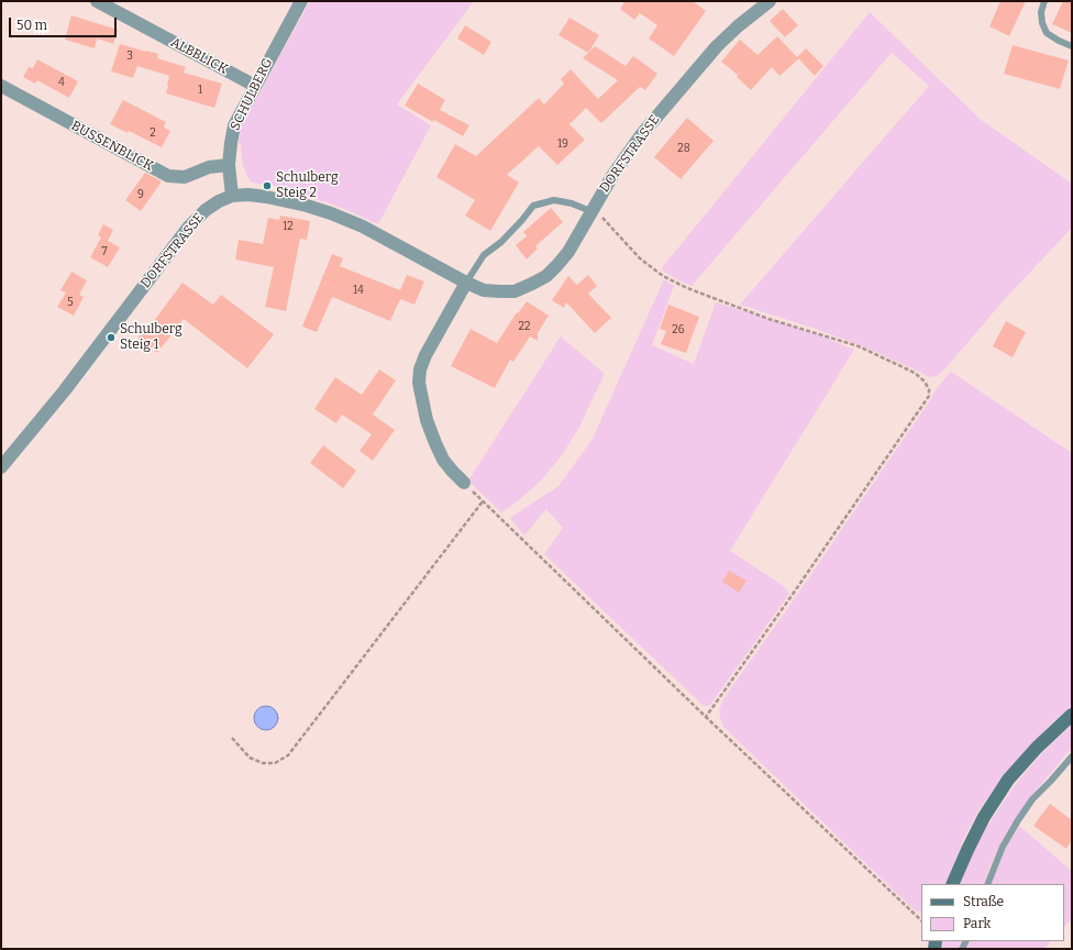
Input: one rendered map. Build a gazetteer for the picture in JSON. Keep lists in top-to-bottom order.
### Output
{
  "streets": {
    "street": [
      "ALBBLICK",
      "SCHULBERG",
      "BUSSENBLICK",
      "DORFSTRASSE"
    ]
  },
  "crossings": [
    ["ALBBLICK", "SCHULBERG"],
    ["SCHULBERG", "BUSSENBLICK"],
    ["SCHULBERG", "DORFSTRASSE"]
  ],
  "places": ["Schulberg Steig 2", "Schulberg Steig 1"],
  "house_numbers": [
    "3",
    "4",
    "1",
    "2",
    "19",
    "28",
    "9",
    "12",
    "7",
    "14",
    "5",
    "22",
    "26"
  ],
  "legend": ["Straße", "Park"],
  "scale_bar": "50 m"
}
